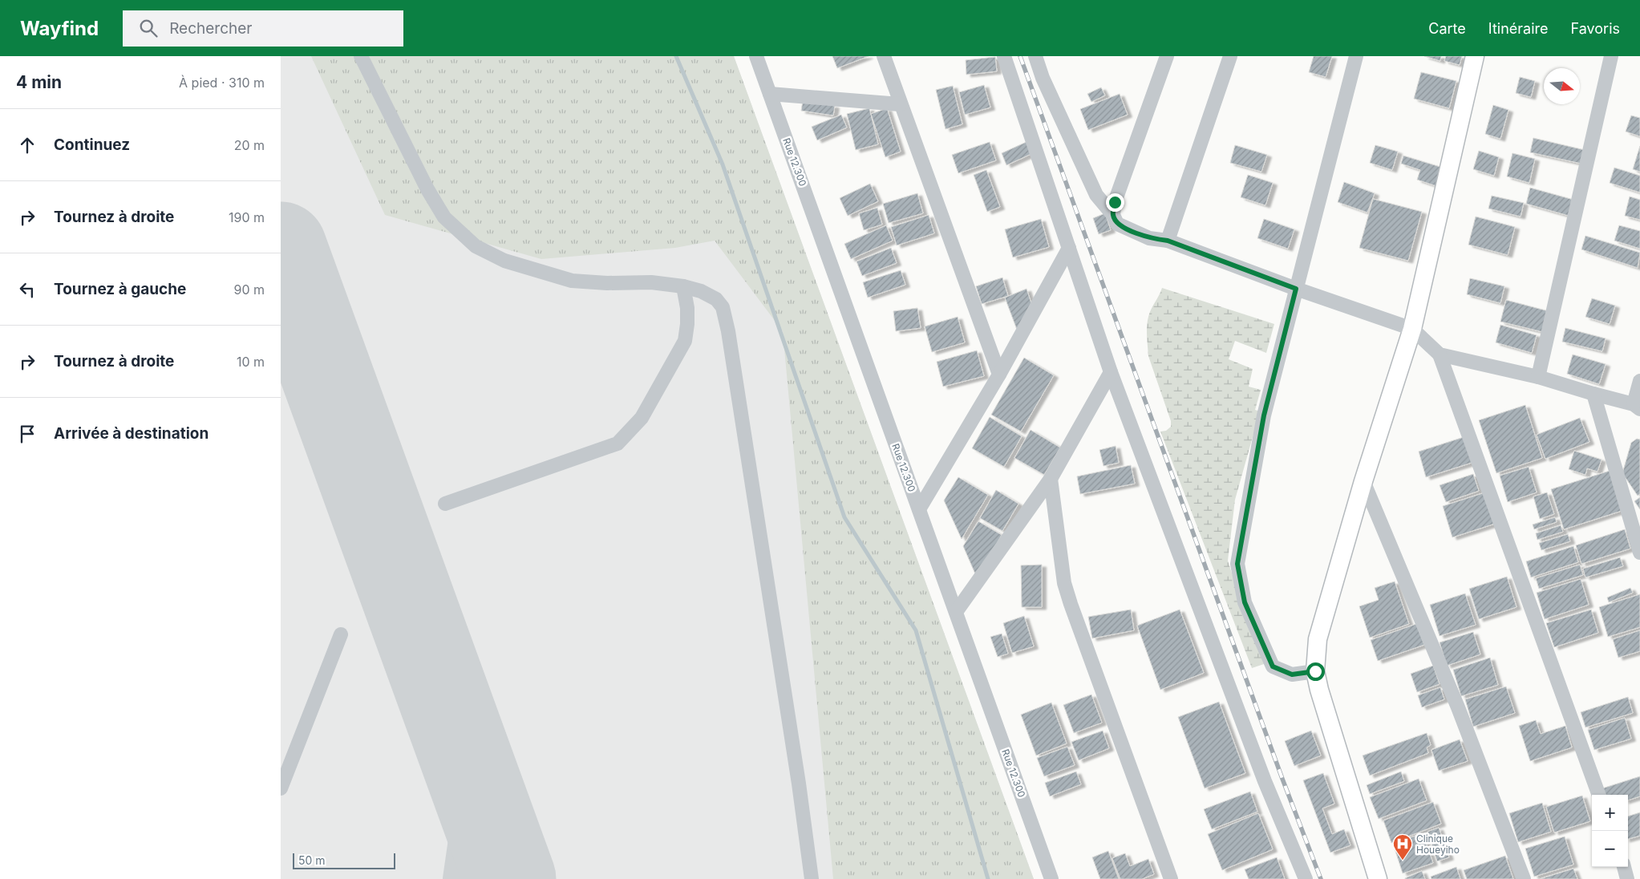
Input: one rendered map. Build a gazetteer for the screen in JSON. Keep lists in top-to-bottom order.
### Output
{
  "streets": {
    "street": ["Rue 12.300"]
  },
  "places": {
    "hospital": ["Clinique Houeyiho"]
  },
  "scale_bar": "50 m",
  "north": "right",
  "page": {
    "header": "Wayfind",
    "search": "Rechercher",
    "nav": ["Carte", "Itinéraire", "Favoris"],
    "heading": ["4 min", "À pied · 310 m"],
    "list": [
      ["Continuez", "20 m"],
      ["Tournez à droite", "190 m"],
      ["Tournez à gauche", "90 m"],
      ["Tournez à droite", "10 m"],
      "Arrivée à destination"
    ],
    "map_buttons": ["+", "−"],
    "scale": "50 m"
  }
}
